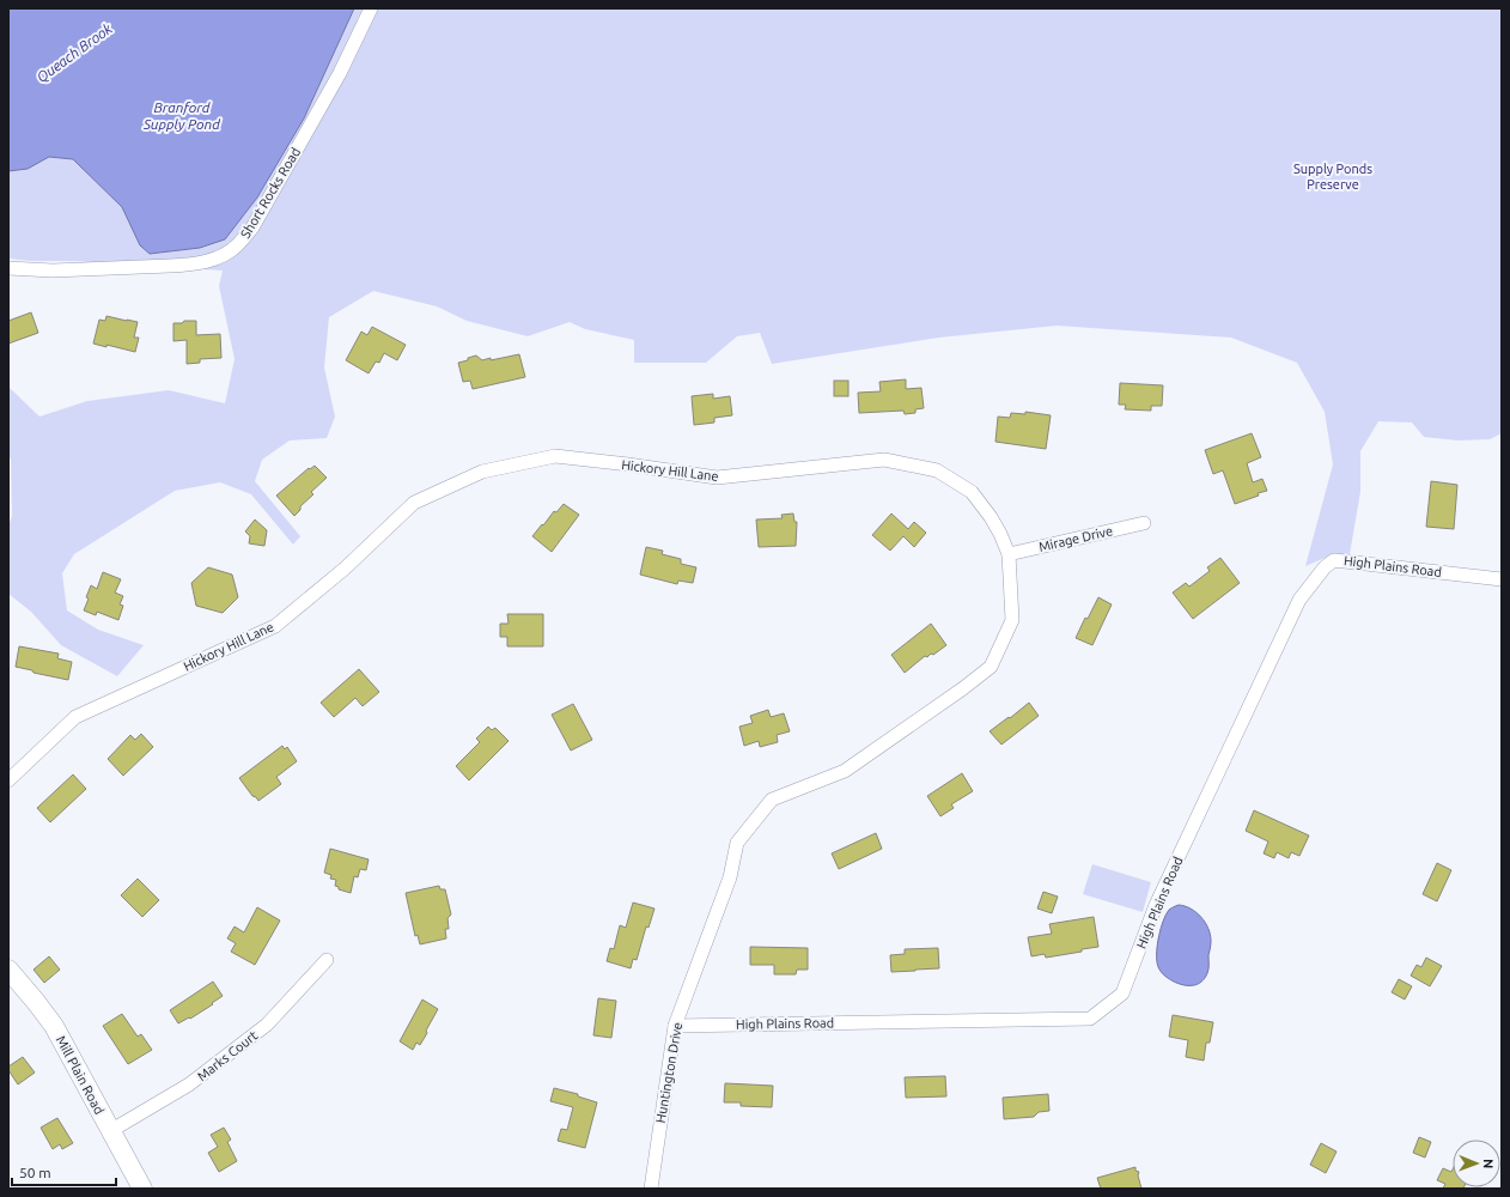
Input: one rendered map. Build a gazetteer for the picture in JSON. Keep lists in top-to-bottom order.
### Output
{
  "streets": {
    "street": [
      "Short Rocks Road",
      "Hickory Hill Lane",
      "Mirage Drive",
      "High Plains Road",
      "Marks Court",
      "Huntington Drive",
      "Mill Plain Road"
    ]
  },
  "crossings": [
    ["Hickory Hill Lane", "Mirage Drive"],
    ["Hickory Hill Lane", "Huntington Drive"],
    ["High Plains Road", "Huntington Drive"],
    ["Marks Court", "Mill Plain Road"]
  ],
  "water": ["Queach Brook", "Branford Supply Pond"],
  "parks": ["Supply Ponds Preserve"],
  "scale_bar": "50 m",
  "north": "right"
}
